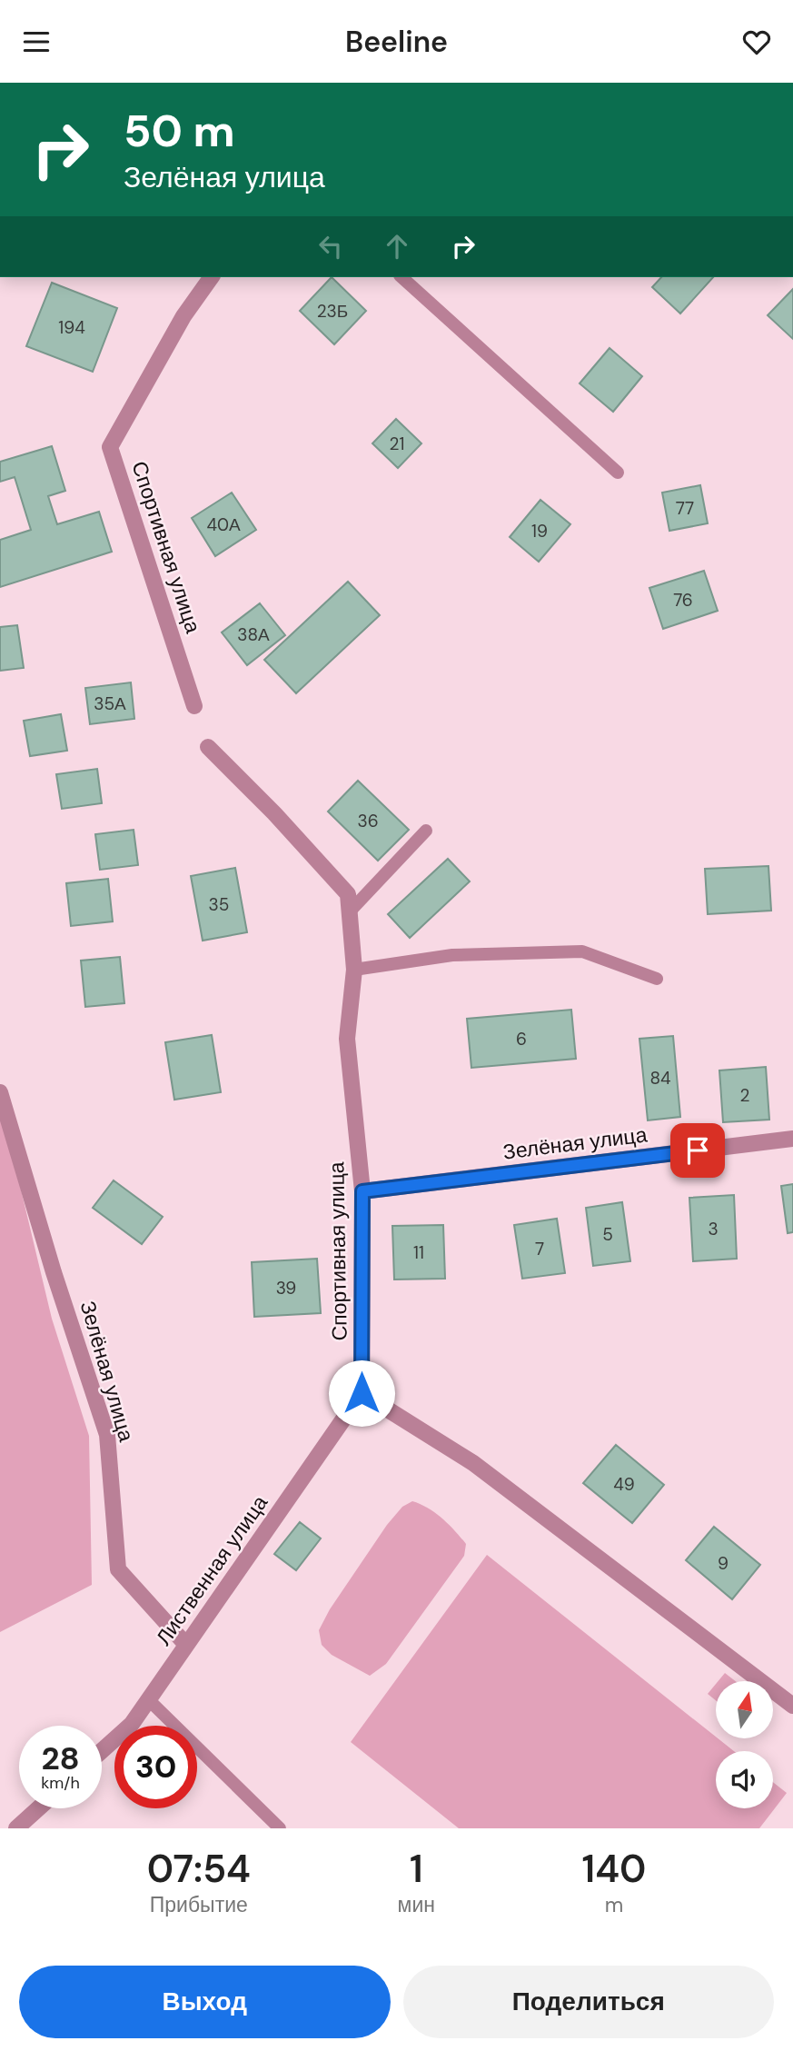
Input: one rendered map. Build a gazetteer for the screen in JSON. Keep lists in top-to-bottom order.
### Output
{
  "streets": {
    "street": ["Спортивная улица", "Зелёная улица", "Лиственная улица"]
  },
  "crossings": [
    ["Спортивная улица", "Зелёная улица"],
    ["Спортивная улица", "Лиственная улица"],
    ["Зелёная улица", "Лиственная улица"]
  ],
  "house_numbers": [
    "23Б",
    "194",
    "21",
    "77",
    "40А",
    "19",
    "76",
    "38А",
    "35А",
    "36",
    "35",
    "6",
    "84",
    "2",
    "3",
    "5",
    "7",
    "11",
    "39",
    "49",
    "9"
  ],
  "north": "top",
  "page": {
    "header": "Beeline",
    "turn": ["50 m", "Зелёная улица"],
    "speed": "28 km/h",
    "limit": "30",
    "eta": [
      "07:54",
      "Прибытие",
      "1",
      "мин",
      "140",
      "m"
    ],
    "buttons": ["Выход", "Поделиться"]
  }
}
